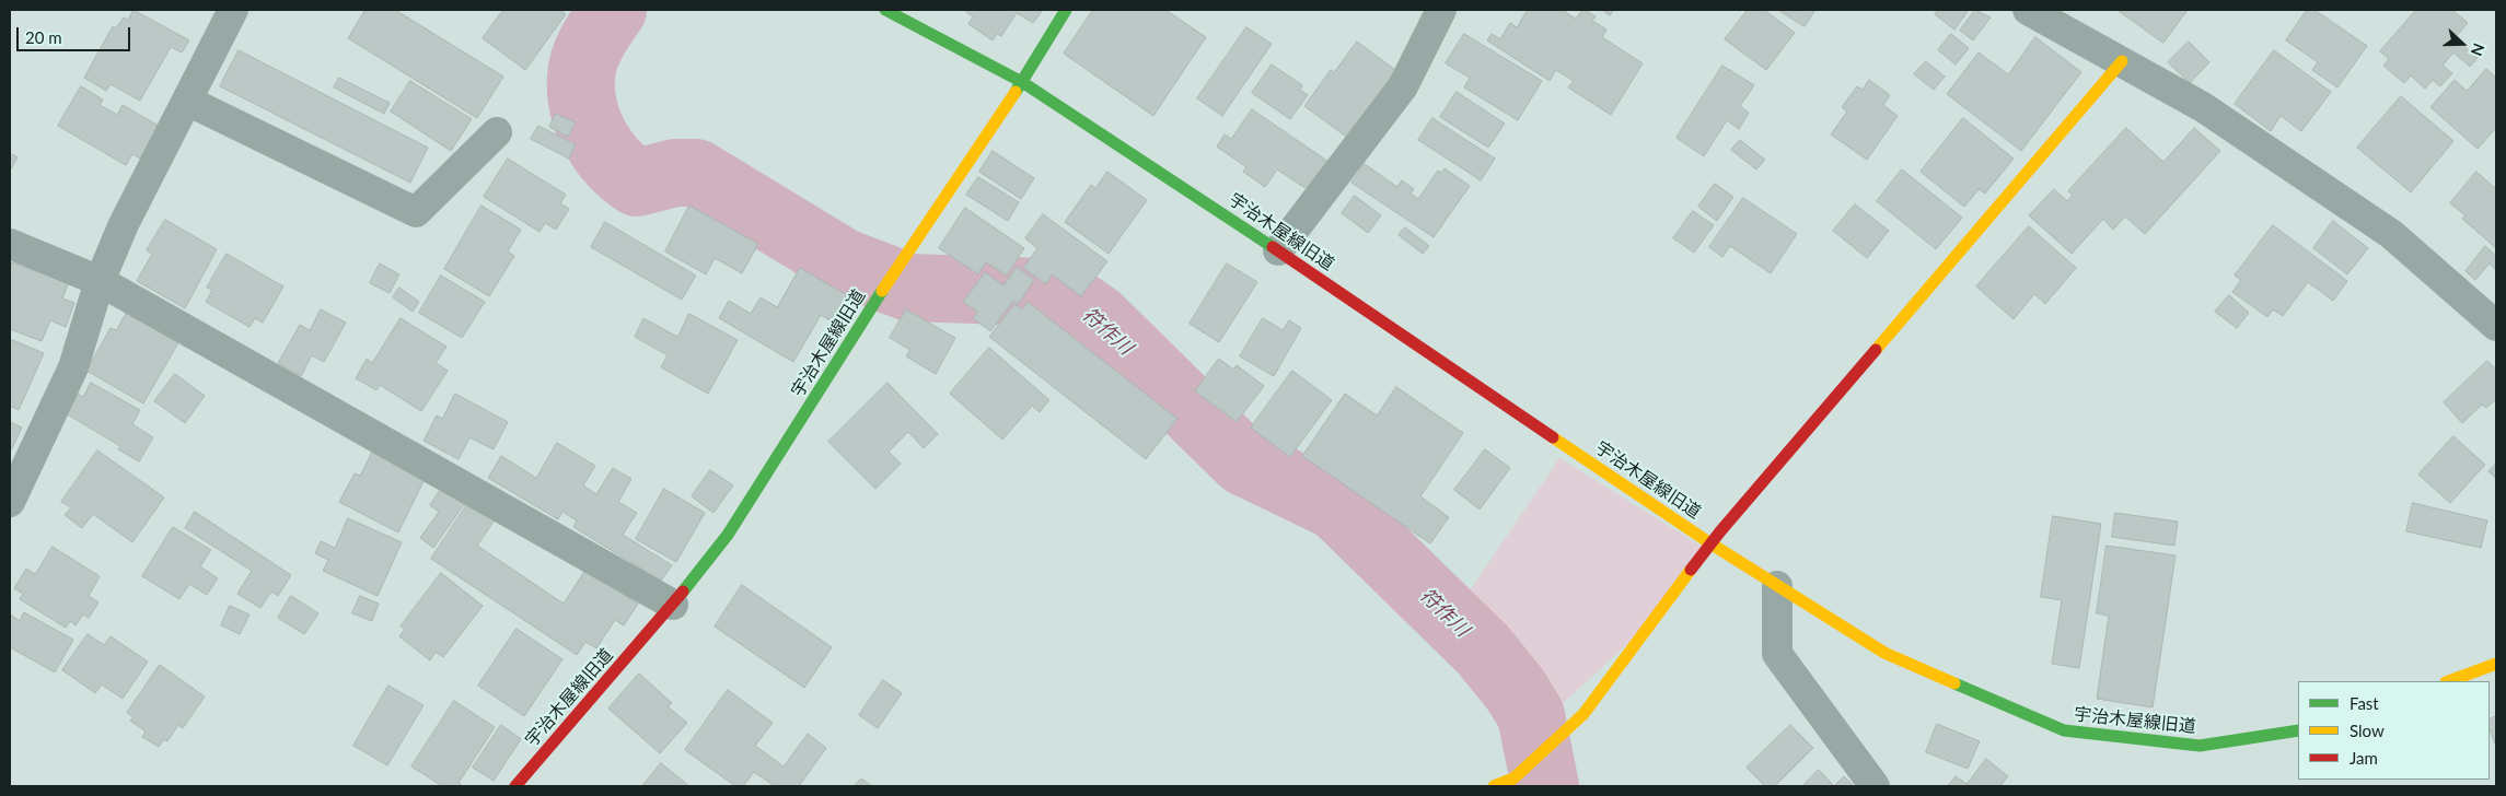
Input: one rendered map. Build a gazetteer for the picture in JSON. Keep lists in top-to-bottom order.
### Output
{
  "streets": {
    "street": ["宇治木屋線旧道"]
  },
  "water": ["符作川"],
  "legend": ["Fast", "Slow", "Jam"],
  "scale_bar": "20 m",
  "north": "right"
}
